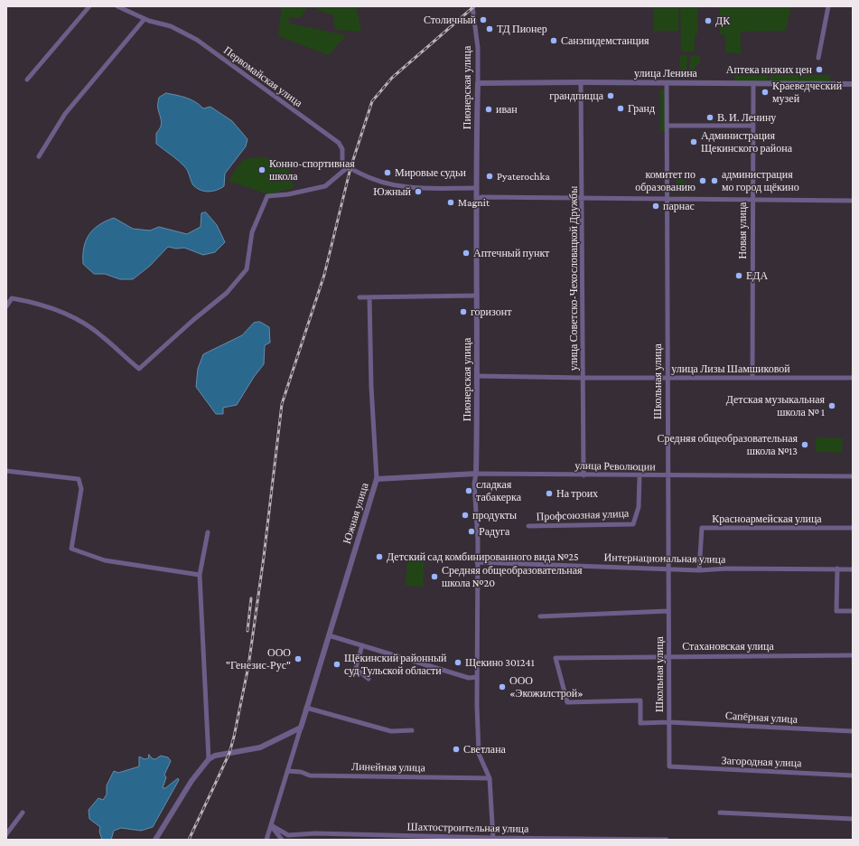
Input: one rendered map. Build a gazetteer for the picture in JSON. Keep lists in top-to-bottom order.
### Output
{
  "streets": {
    "street": [
      "улица Ленина",
      "Первомайская улица",
      "Пионерская улица",
      "Новая улица",
      "улица Советско-Чехословацкой Дружбы",
      "улица Лизы Шамшиковой",
      "Школьная улица",
      "улица Революции",
      "Южная улица",
      "Профсоюзная улица",
      "Красноармейская улица",
      "Интернациональная улица",
      "Стахановская улица",
      "Сапёрная улица",
      "Загородная улица",
      "Линейная улица",
      "Шахтостроительная улица"
    ]
  },
  "crossings": [
    ["улица Ленина", "Пионерская улица"],
    ["улица Ленина", "Новая улица"],
    ["улица Ленина", "улица Советско-Чехословацкой Дружбы"],
    ["улица Ленина", "Школьная улица"],
    ["Пионерская улица", "улица Лизы Шамшиковой"],
    ["Пионерская улица", "улица Революции"],
    ["Пионерская улица", "Интернациональная улица"],
    ["Пионерская улица", "Линейная улица"],
    ["Новая улица", "улица Лизы Шамшиковой"],
    ["улица Советско-Чехословацкой Дружбы", "улица Лизы Шамшиковой"],
    ["улица Советско-Чехословацкой Дружбы", "улица Революции"],
    ["улица Лизы Шамшиковой", "Школьная улица"],
    ["Школьная улица", "улица Революции"],
    ["Школьная улица", "Интернациональная улица"],
    ["Школьная улица", "Стахановская улица"],
    ["Школьная улица", "Сапёрная улица"],
    ["Школьная улица", "Загородная улица"],
    ["улица Революции", "Южная улица"],
    ["улица Революции", "Профсоюзная улица"],
    ["Красноармейская улица", "Интернациональная улица"],
    ["Стахановская улица", "Сапёрная улица"]
  ],
  "places": [
    "Столичный",
    "ДК",
    "ТД Пионер",
    "Санэпидемстанция",
    "Аптека низких цен",
    "Краеведческий музей",
    "грандпицца",
    "Гранд",
    "иван",
    "В. И. Ленину",
    "Администрация Щекинского района",
    "Конно-спортивная школа",
    "Мировые судьи",
    "Pyaterochka",
    "комитет по образованию",
    "администрация мо город щёкино",
    "Южный",
    "Magnit",
    "парнас",
    "Аптечный пункт",
    "ЕДА",
    "горизонт",
    "Детская музыкальная школа № 1",
    "Средняя общеобразовательная школа №13",
    "сладкая табакерка",
    "На троих",
    "продукты",
    "Радуга",
    "Детский сад комбинированного вида №25",
    "Средняя общеобразовательная школа №20",
    "ООО \"Генезис-Рус\"",
    "Щекино 301241",
    "Щёкинский районный суд Тульской области",
    "ООО «Экожилстрой»",
    "Светлана"
  ]
}
